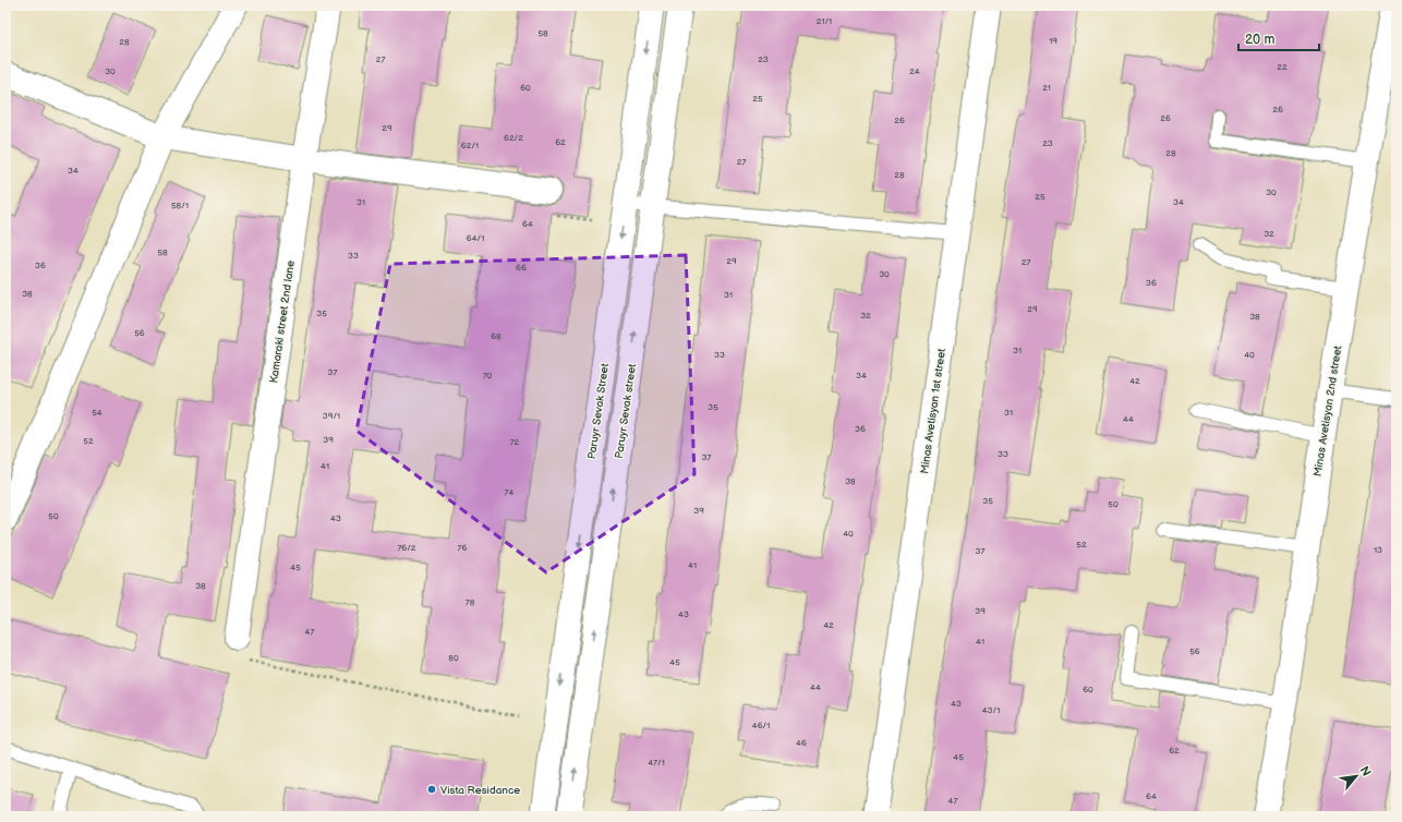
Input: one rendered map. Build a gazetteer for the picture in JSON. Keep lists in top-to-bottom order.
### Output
{
  "streets": {
    "street": [
      "Kamaraki street 2nd lane",
      "Paruyr Sevak Street",
      "Paruyr Sevak street",
      "Minas Avetisyan 1st street",
      "Minas Avetisyan 2nd street"
    ]
  },
  "one_way": ["Paruyr Sevak Street", "Paruyr Sevak street"],
  "places": ["Vista Residance"],
  "house_numbers": [
    "21/1",
    "58",
    "19",
    "28",
    "27",
    "23",
    "22",
    "30",
    "24",
    "60",
    "21",
    "25",
    "26",
    "26",
    "26",
    "29",
    "62/2",
    "62",
    "23",
    "62/1",
    "28",
    "27",
    "34",
    "28",
    "30",
    "25",
    "31",
    "34",
    "58/1",
    "64",
    "32",
    "64/1",
    "58",
    "33",
    "29",
    "27",
    "36",
    "66",
    "30",
    "36",
    "38",
    "31",
    "29",
    "35",
    "32",
    "38",
    "56",
    "68",
    "31",
    "33",
    "40",
    "37",
    "70",
    "34",
    "42",
    "35",
    "54",
    "31",
    "39/1",
    "44",
    "36",
    "39",
    "52",
    "72",
    "33",
    "37",
    "41",
    "38",
    "74",
    "35",
    "50",
    "39",
    "50",
    "43",
    "40",
    "52",
    "76/2",
    "76",
    "13",
    "37",
    "41",
    "45",
    "38",
    "78",
    "39",
    "43",
    "42",
    "47",
    "41",
    "56",
    "80",
    "45",
    "44",
    "60",
    "43",
    "43/1",
    "46/1",
    "46",
    "62",
    "45",
    "47/1",
    "64",
    "47"
  ],
  "scale_bar": "20 m",
  "north": "top right"
}
